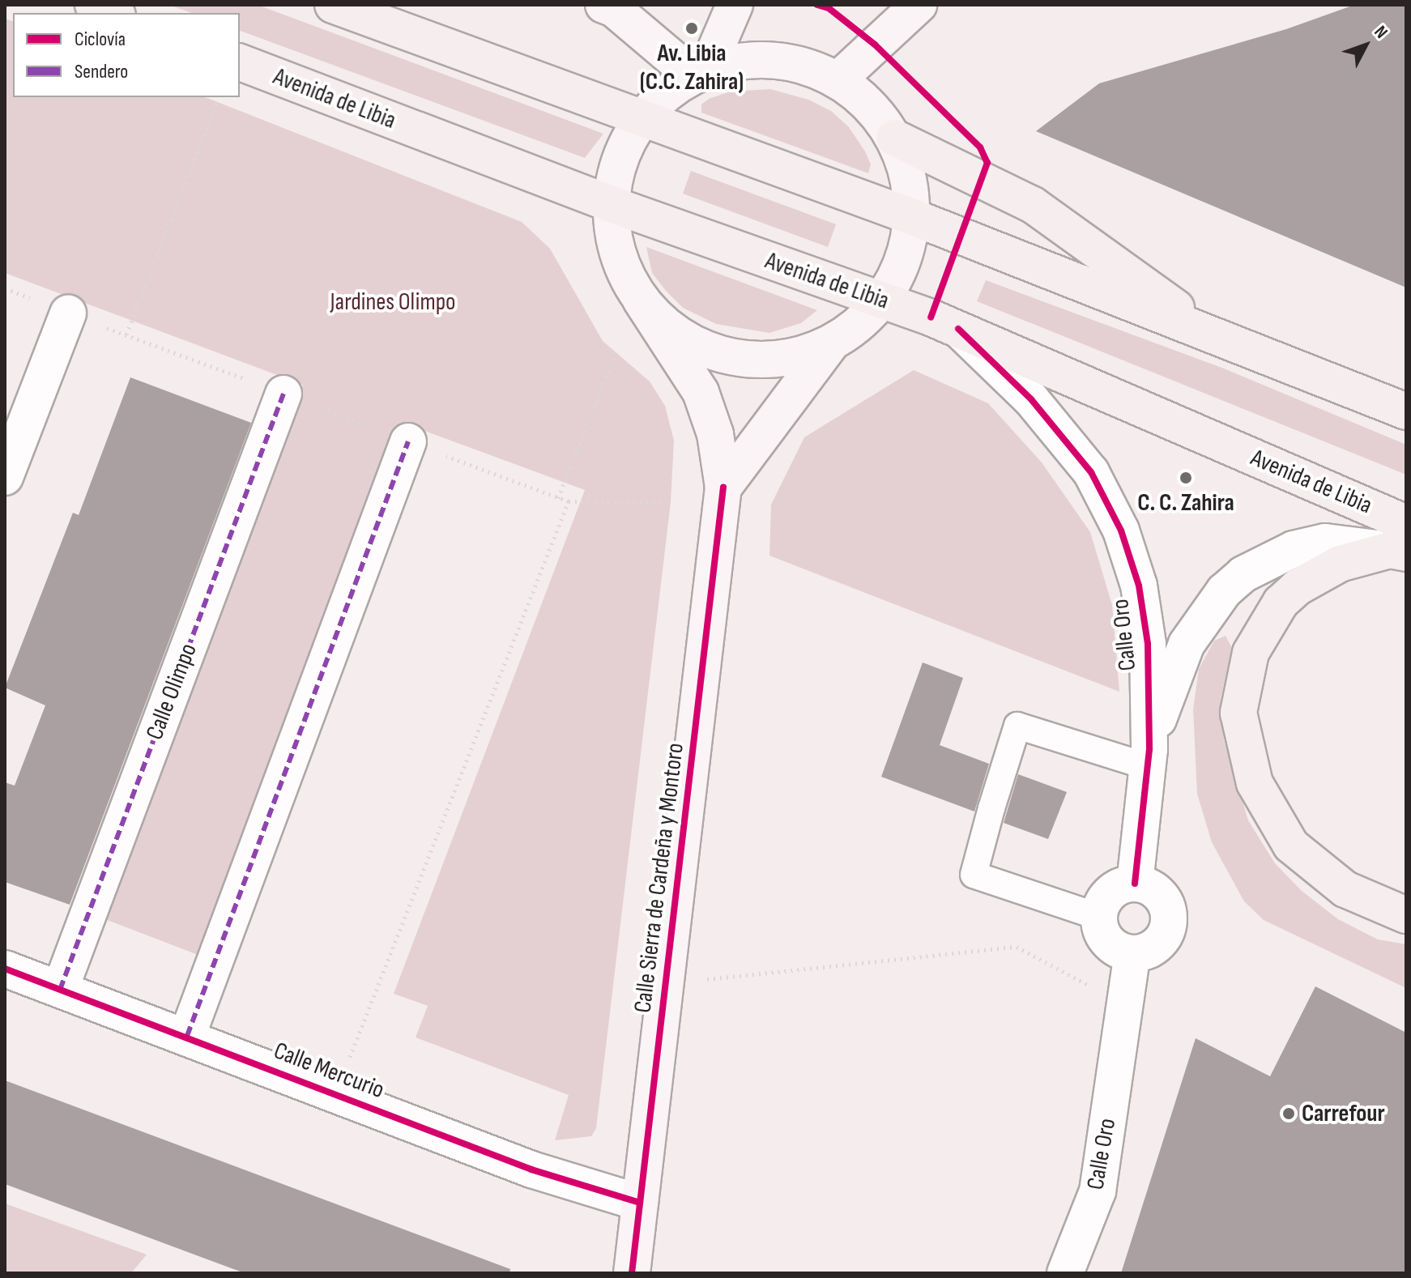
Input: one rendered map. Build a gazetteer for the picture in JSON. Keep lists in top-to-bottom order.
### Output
{
  "streets": {
    "main road": ["Avenida de Libia", "Calle Sierra de Cardeña y Montoro"],
    "street": ["Calle Oro", "Calle Olimpo", "Calle Mercurio"]
  },
  "crossings": [
    ["Avenida de Libia", "Calle Oro"],
    ["Calle Olimpo", "Calle Mercurio"],
    ["Calle Sierra de Cardeña y Montoro", "Calle Mercurio"]
  ],
  "parks": ["Jardines Olimpo"],
  "places": ["Av. Libia (C.C. Zahira)", "C. C. Zahira", "Carrefour"],
  "legend": ["Ciclovía", "Sendero"],
  "north": "top right"
}
